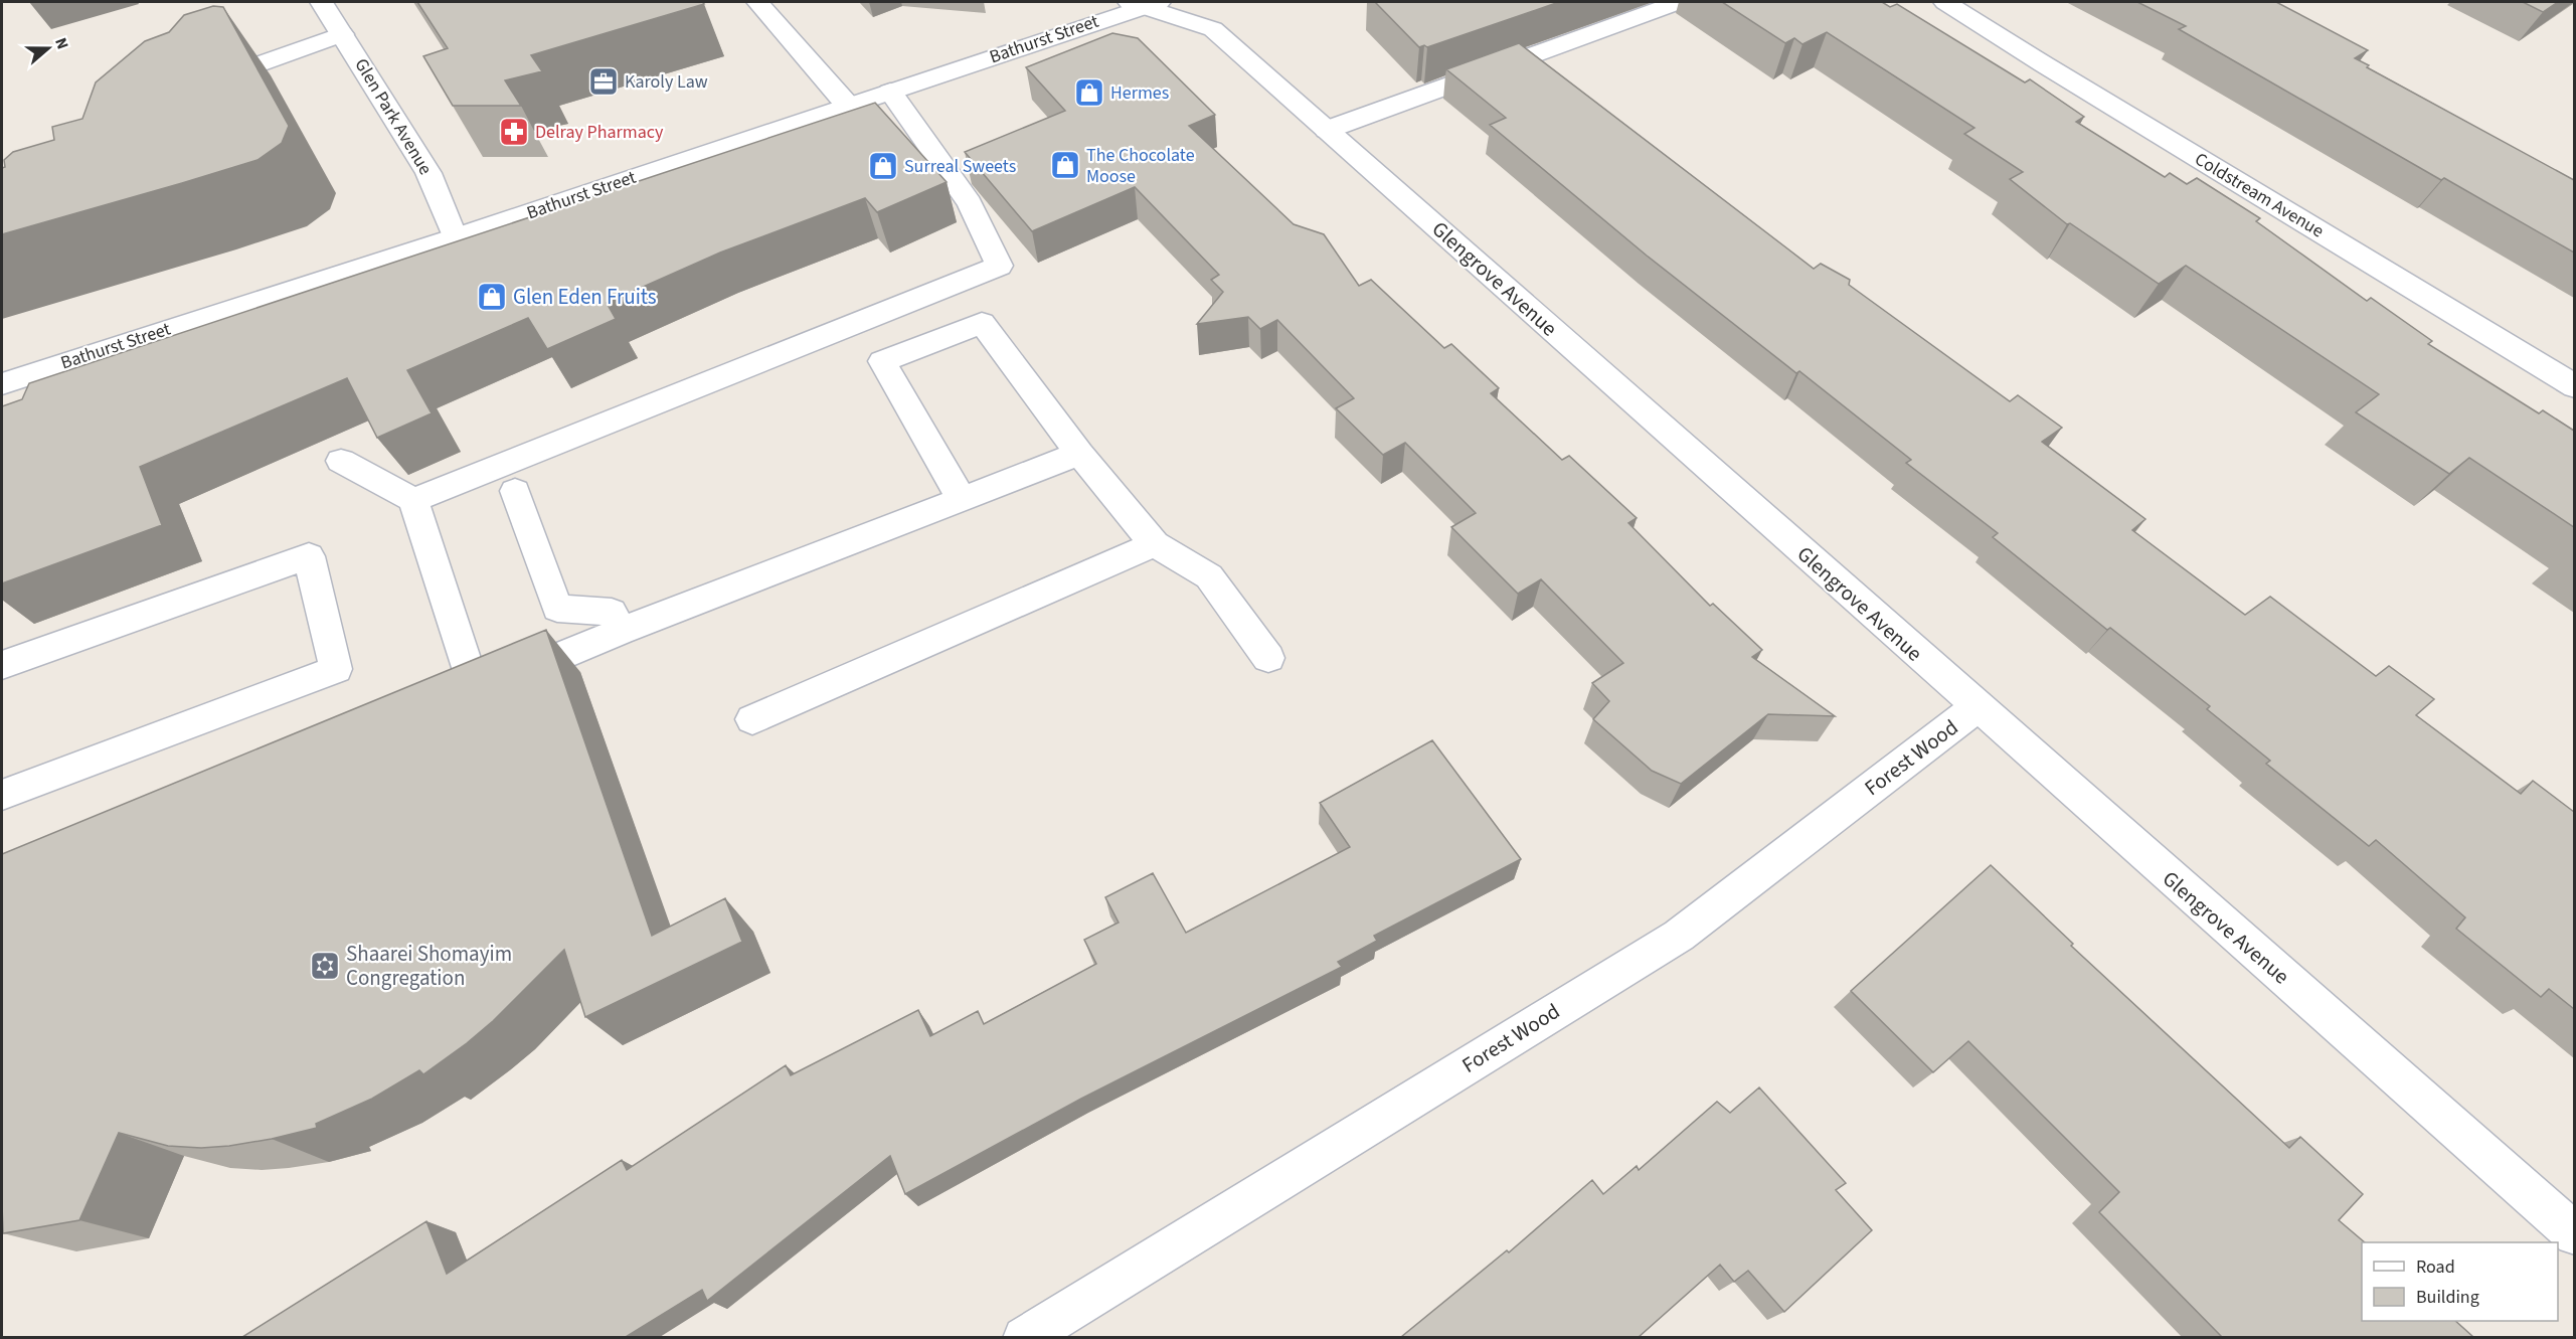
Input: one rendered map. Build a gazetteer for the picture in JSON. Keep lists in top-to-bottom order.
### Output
{
  "streets": {
    "street": [
      "Bathurst Street",
      "Glen Park Avenue",
      "Coldstream Avenue",
      "Glengrove Avenue",
      "Forest Wood"
    ]
  },
  "crossings": [
    ["Bathurst Street", "Glen Park Avenue"],
    ["Bathurst Street", "Glengrove Avenue"],
    ["Glengrove Avenue", "Forest Wood"]
  ],
  "places": {
    "office": ["Karoly Law"],
    "shop": [
      "Hermes",
      "The Chocolate Moose",
      "Surreal Sweets",
      "Glen Eden Fruits"
    ],
    "pharmacy": ["Delray Pharmacy"],
    "synagogue": ["Shaarei Shomayim Congregation"]
  },
  "legend": ["Road", "Building"],
  "north": "right"
}
